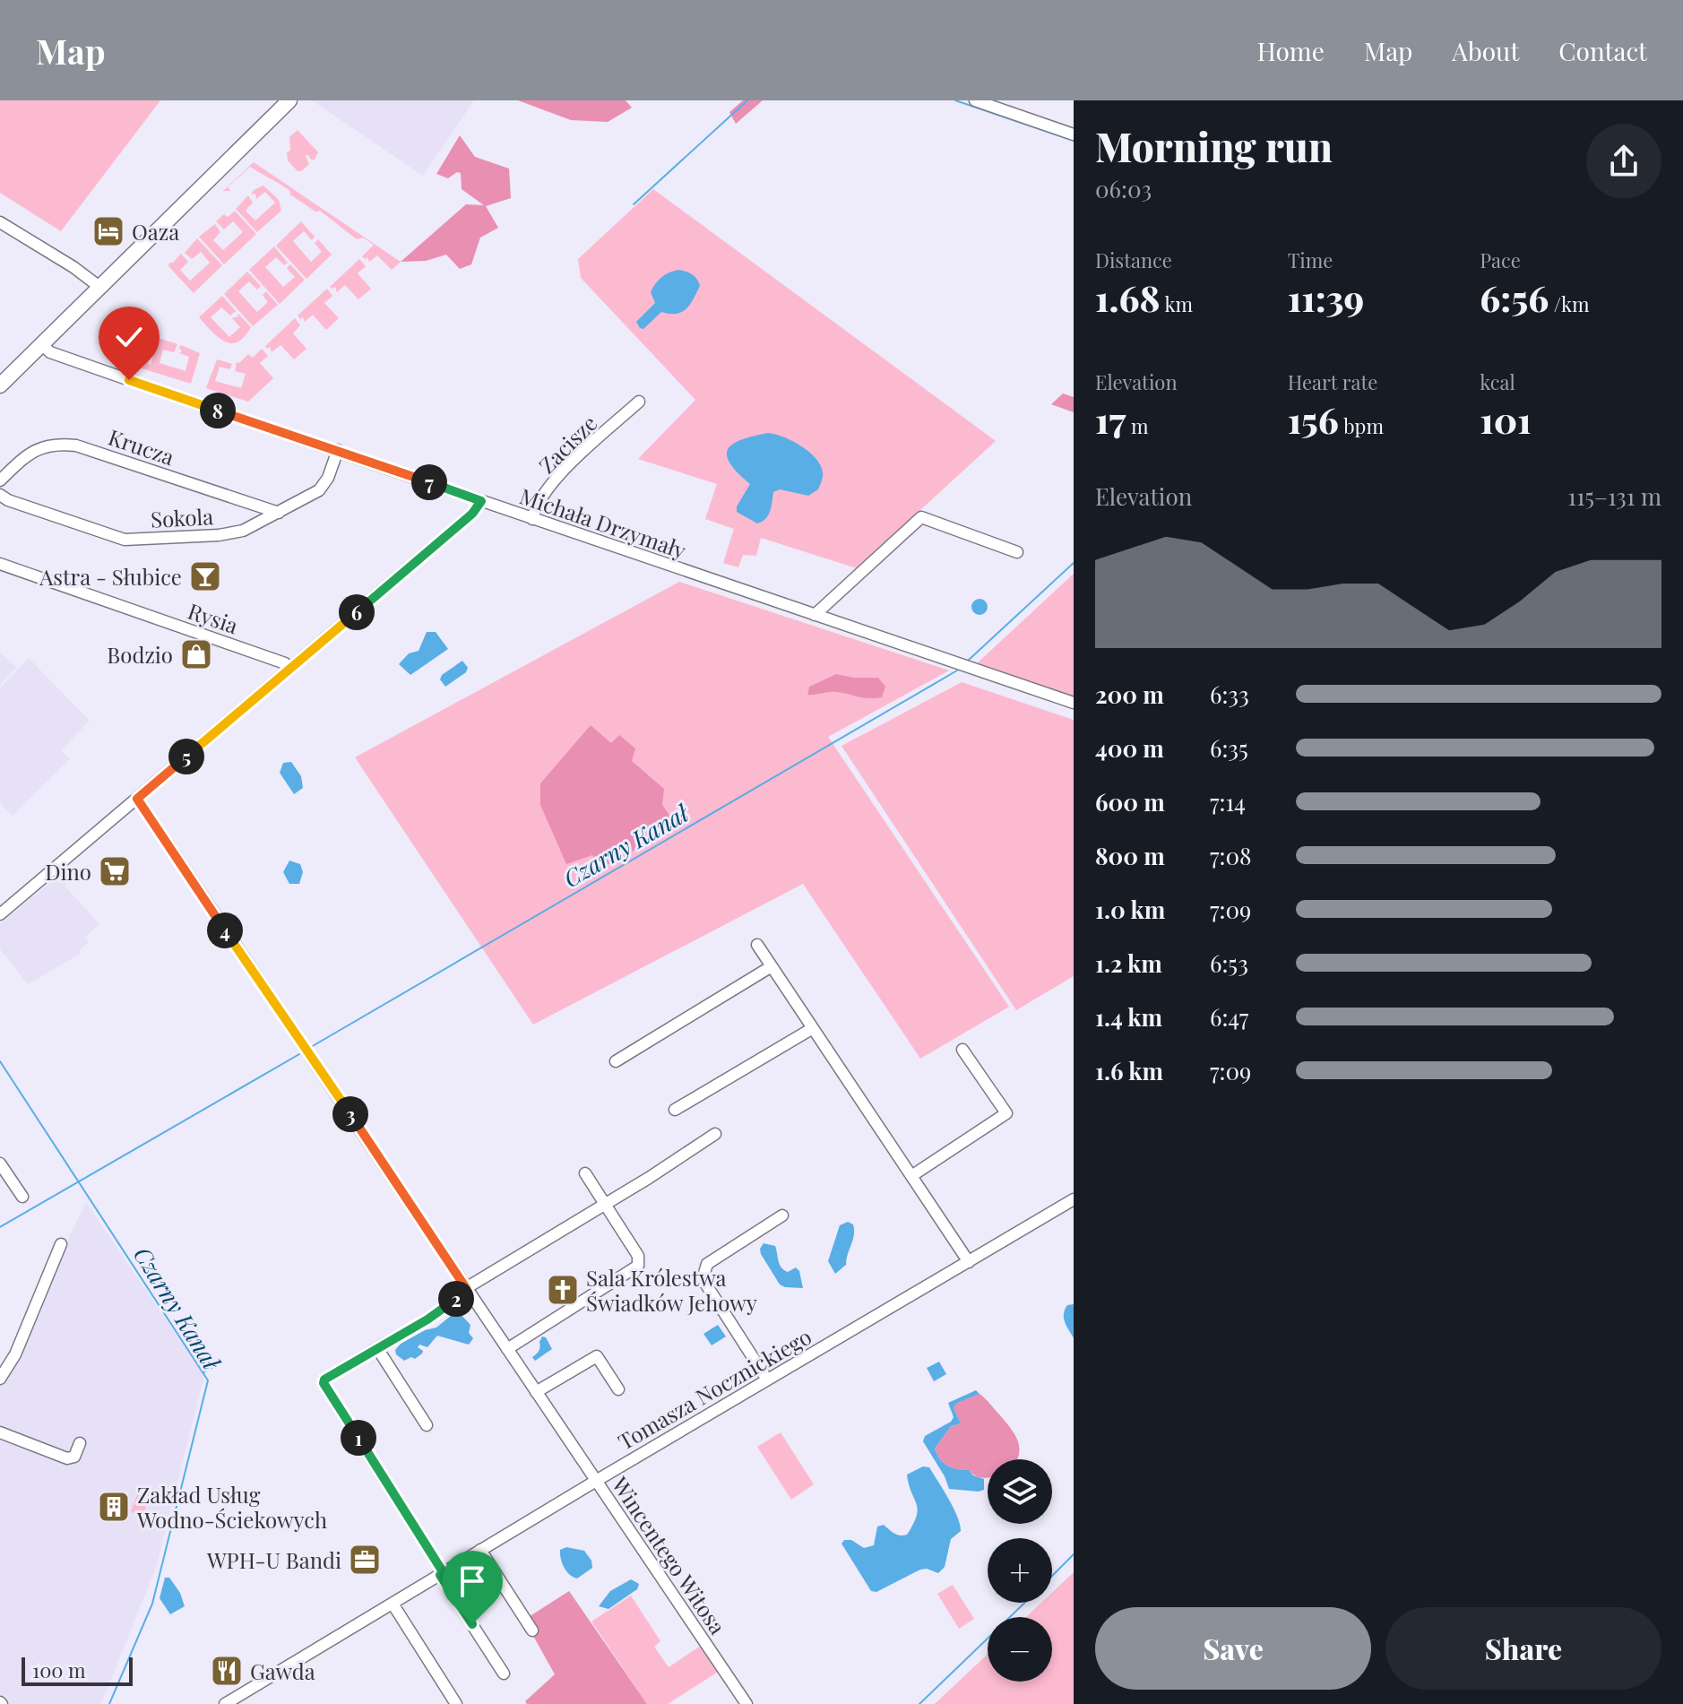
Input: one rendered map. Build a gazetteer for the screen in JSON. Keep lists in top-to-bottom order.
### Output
{
  "streets": {
    "street": [
      "Zacisze",
      "Krucza",
      "Sokola",
      "Michała Drzymały",
      "Rysia",
      "Tomasza Nocznickiego",
      "Wincentego Witosa"
    ]
  },
  "crossings": [
    ["Zacisze", "Michała Drzymały"],
    ["Krucza", "Sokola"],
    ["Sokola", "Michała Drzymały"],
    ["Tomasza Nocznickiego", "Wincentego Witosa"]
  ],
  "water": ["Czarny Kanał"],
  "places": {
    "hotel": ["Oaza"],
    "bar": ["Astra - Słubice"],
    "shop": ["Bodzio"],
    "supermarket": ["Dino"],
    "church": ["Sala Królestwa Świadków Jehowy"],
    "building": ["Zakład Usług Wodno-Ściekowych"],
    "office": ["WPH-U Bandi"],
    "restaurant": ["Gawda"]
  },
  "scale_bar": "100 m",
  "page": {
    "header": "Map",
    "nav": [
      "Home",
      "Map",
      "About",
      "Contact"
    ],
    "heading": ["Morning run", "06:03"],
    "stats": [
      ["Distance", "1.68 km"],
      ["Time", "11:39"],
      ["Pace", "6:56 /km"],
      ["Elevation", "17 m"],
      ["Heart rate", "156 bpm"],
      ["kcal", "101"]
    ],
    "pins": [
      "8",
      "7",
      "6",
      "5",
      "4",
      "3",
      "2",
      "1"
    ],
    "chart": ["Elevation", "115–131 m"],
    "list": [
      {
        "name": "200 m",
        "note": "6:33"
      },
      {
        "name": "400 m",
        "note": "6:35"
      },
      {
        "name": "600 m",
        "note": "7:14"
      },
      {
        "name": "800 m",
        "note": "7:08"
      },
      {
        "name": "1.0 km",
        "note": "7:09"
      },
      {
        "name": "1.2 km",
        "note": "6:53"
      },
      {
        "name": "1.4 km",
        "note": "6:47"
      },
      {
        "name": "1.6 km",
        "note": "7:09"
      }
    ],
    "map_buttons": ["+", "−"],
    "buttons": ["Save", "Share"],
    "scale": "100 m"
  }
}
